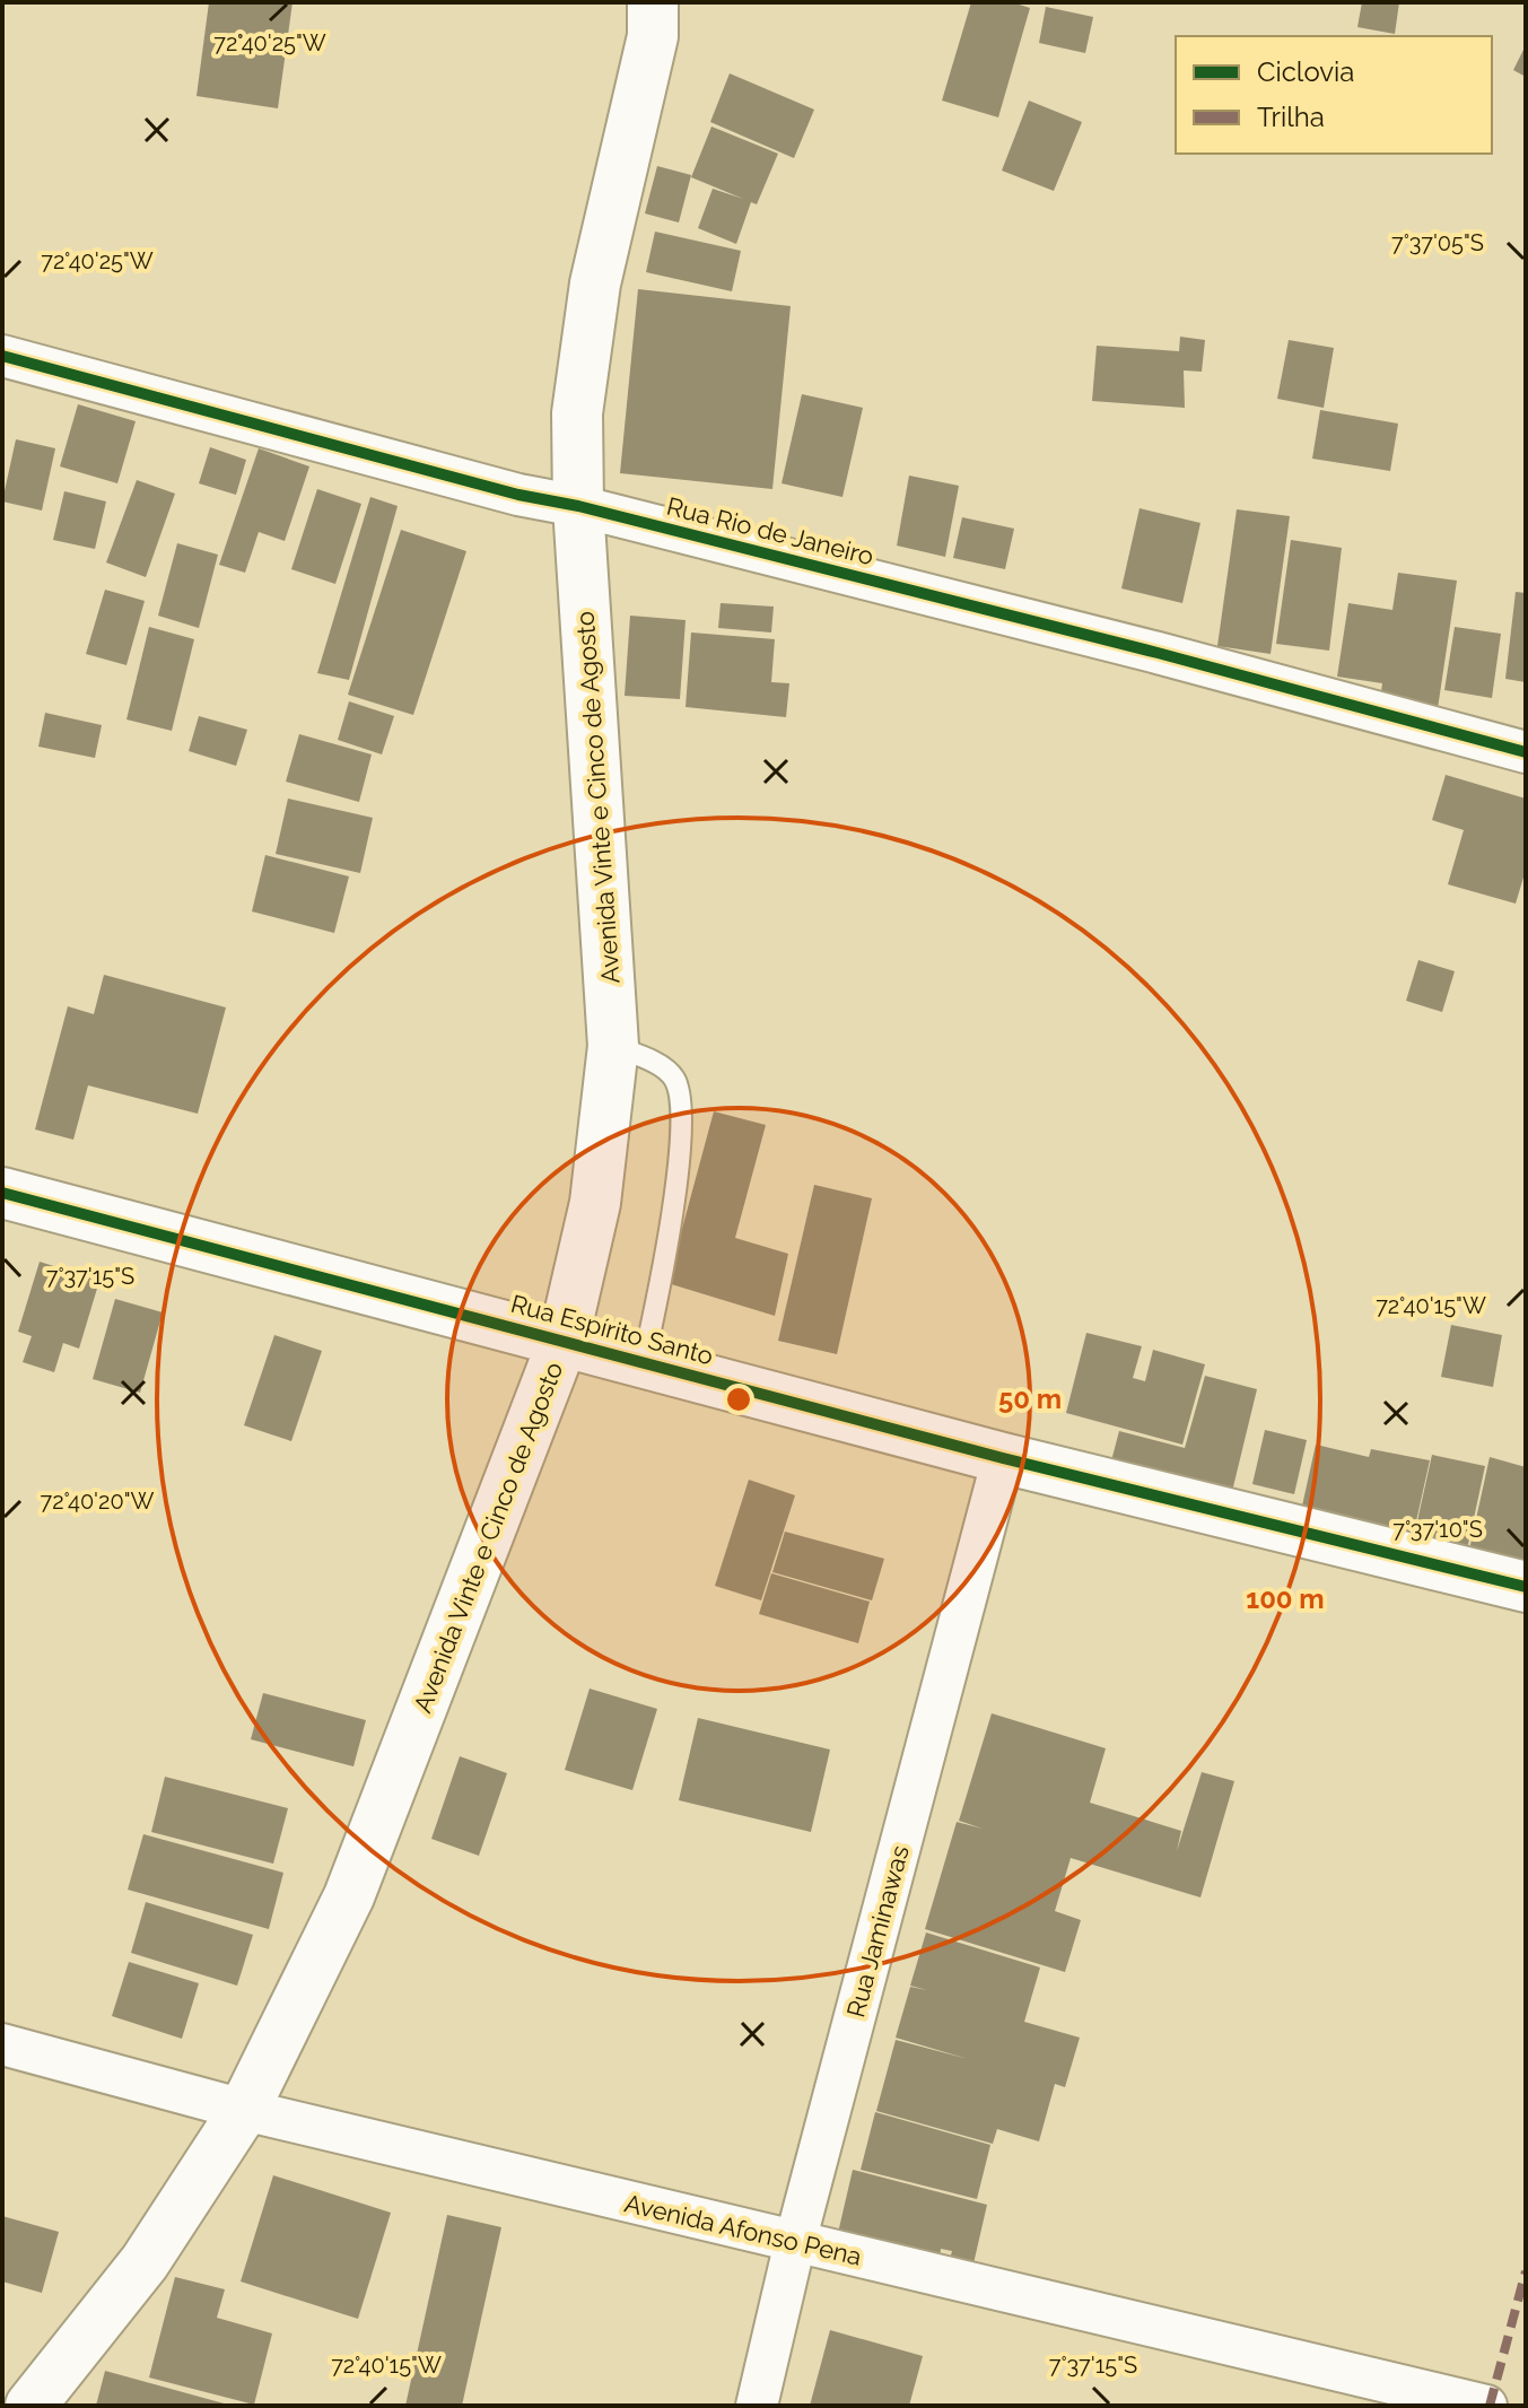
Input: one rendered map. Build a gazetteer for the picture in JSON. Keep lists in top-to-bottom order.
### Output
{
  "streets": {
    "main road": ["Avenida Vinte e Cinco de Agosto", "Rua Espírito Santo"],
    "street": ["Rua Rio de Janeiro", "Rua Jaminawas", "Avenida Afonso Pena"]
  },
  "crossings": [
    ["Rua Rio de Janeiro", "Avenida Vinte e Cinco de Agosto"],
    ["Avenida Vinte e Cinco de Agosto", "Rua Espírito Santo"],
    ["Avenida Vinte e Cinco de Agosto", "Avenida Afonso Pena"],
    ["Rua Espírito Santo", "Rua Jaminawas"],
    ["Rua Jaminawas", "Avenida Afonso Pena"]
  ],
  "legend": ["Ciclovia", "Trilha"],
  "coordinates": [
    "72°40'25\"W",
    "7°37'05\"S",
    "7°37'15\"S",
    "72°40'15\"W",
    "72°40'20\"W",
    "7°37'10\"S"
  ],
  "rings": ["50 m", "100 m"]
}
